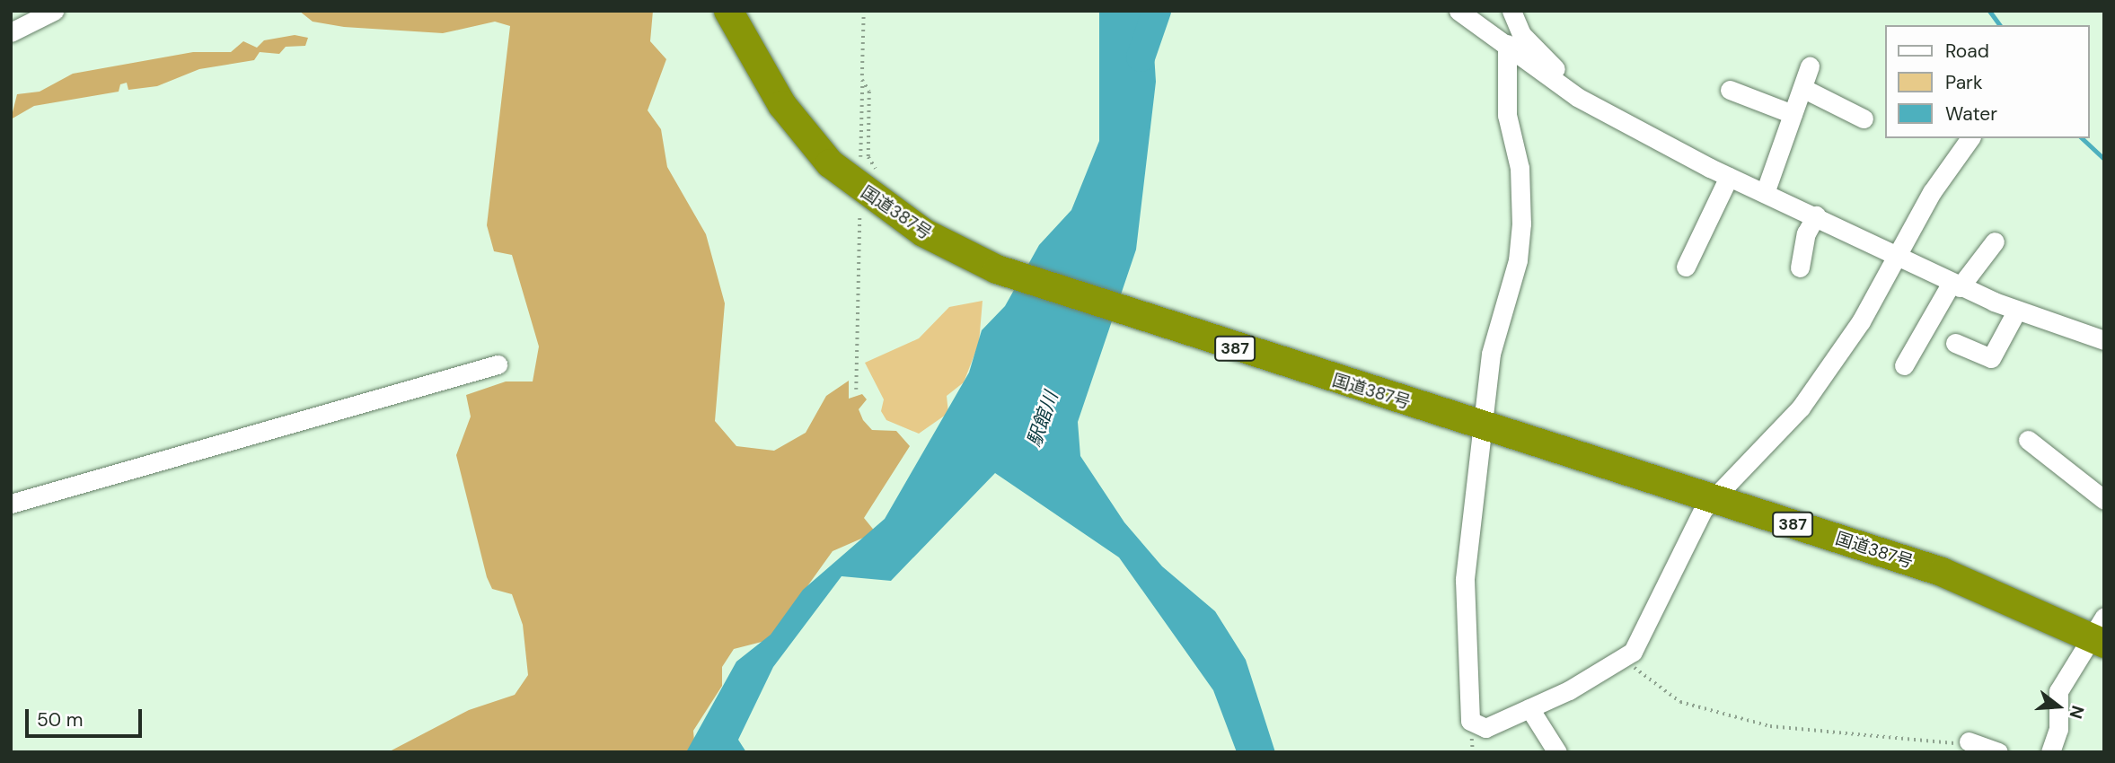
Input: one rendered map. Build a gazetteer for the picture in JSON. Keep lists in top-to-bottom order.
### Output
{
  "streets": {
    "highway": ["国道387号", "387"]
  },
  "water": ["駅館川"],
  "legend": ["Road", "Park", "Water"],
  "scale_bar": "50 m",
  "north": "right"
}
